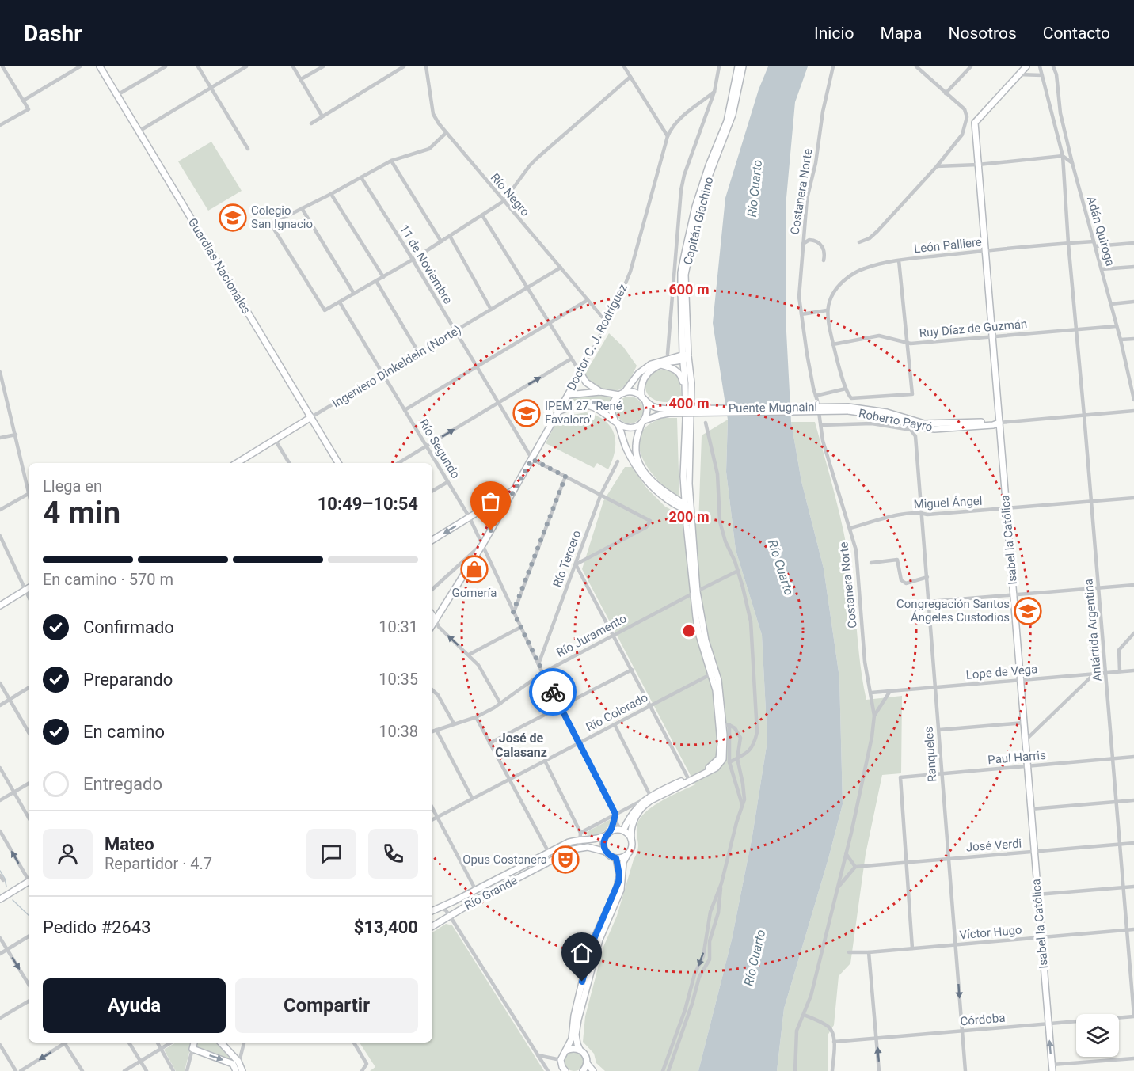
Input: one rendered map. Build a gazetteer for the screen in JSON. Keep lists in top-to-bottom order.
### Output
{
  "streets": {
    "main road": [
      "Capitán Giachino",
      "Guardias Nacionales",
      "Doctor C. J. Rodríguez",
      "Ingeniero Dinkeldein (Norte)",
      "Puente Mugnaini",
      "Roberto Payró",
      "Isabel la Católica",
      "Río Grande"
    ],
    "street": [
      "Costanera Norte",
      "Río Negro",
      "Adán Quiroga",
      "León Palliere",
      "11 de Noviembre",
      "Ruy Díaz de Guzmán",
      "Río Segundo",
      "Miguel Ángel",
      "Río Tercero",
      "Antártida Argentina",
      "Río Juramento",
      "Lope de Vega",
      "Río Colorado",
      "Ranqueles",
      "Paul Harris",
      "José Verdi",
      "Víctor Hugo",
      "Córdoba"
    ]
  },
  "crossings": [
    ["Costanera Norte", "Miguel Ángel"],
    ["Costanera Norte", "Lope de Vega"],
    ["Costanera Norte", "Ranqueles"],
    ["Río Negro", "Doctor C. J. Rodríguez"],
    ["Río Negro", "Ingeniero Dinkeldein (Norte)"],
    ["Capitán Giachino", "Río Juramento"],
    ["Capitán Giachino", "Río Colorado"],
    ["Adán Quiroga", "León Palliere"],
    ["Adán Quiroga", "Ruy Díaz de Guzmán"],
    ["León Palliere", "Isabel la Católica"],
    ["León Palliere", "Antártida Argentina"],
    ["11 de Noviembre", "Doctor C. J. Rodríguez"],
    ["11 de Noviembre", "Ingeniero Dinkeldein (Norte)"],
    ["Guardias Nacionales", "Ingeniero Dinkeldein (Norte)"],
    ["Ruy Díaz de Guzmán", "Isabel la Católica"],
    ["Ruy Díaz de Guzmán", "Antártida Argentina"],
    ["Doctor C. J. Rodríguez", "Río Segundo"],
    ["Ingeniero Dinkeldein (Norte)", "Río Segundo"],
    ["Puente Mugnaini", "Roberto Payró"],
    ["Roberto Payró", "Isabel la Católica"],
    ["Roberto Payró", "Antártida Argentina"],
    ["Río Segundo", "Río Tercero"],
    ["Río Segundo", "Río Juramento"],
    ["Río Segundo", "Río Colorado"],
    ["Río Segundo", "Río Grande"],
    ["Miguel Ángel", "Isabel la Católica"],
    ["Miguel Ángel", "Antártida Argentina"],
    ["Miguel Ángel", "Ranqueles"],
    ["Isabel la Católica", "Lope de Vega"],
    ["Isabel la Católica", "Paul Harris"],
    ["Isabel la Católica", "José Verdi"],
    ["Isabel la Católica", "Víctor Hugo"],
    ["Isabel la Católica", "Córdoba"],
    ["Antártida Argentina", "Lope de Vega"],
    ["Antártida Argentina", "Paul Harris"],
    ["Antártida Argentina", "José Verdi"],
    ["Antártida Argentina", "Víctor Hugo"],
    ["Antártida Argentina", "Córdoba"],
    ["Lope de Vega", "Ranqueles"],
    ["Ranqueles", "Paul Harris"],
    ["Ranqueles", "José Verdi"],
    ["Ranqueles", "Víctor Hugo"],
    ["Ranqueles", "Córdoba"],
    ["Paul Harris", "José Verdi"]
  ],
  "districts": ["José de Calasanz"],
  "water": ["Río Cuarto"],
  "places": {
    "school or university": ["Colegio San Ignacio", "IPEM 27 \"René Favaloro\"", "Congregación Santos Ángeles Custodios"],
    "shop": ["Gomería"],
    "theatre": ["Opus Costanera"]
  },
  "page": {
    "header": "Dashr",
    "nav": [
      "Inicio",
      "Mapa",
      "Nosotros",
      "Contacto"
    ],
    "heading": ["4 min", "Llega en", "10:49–10:54"],
    "panel": [
      "Mateo",
      "Repartidor · 4.7",
      "Pedido #2643",
      "$13,400"
    ],
    "bar": "En camino · 570 m",
    "list": [
      ["Confirmado", "10:31"],
      ["Preparando", "10:35"],
      ["En camino", "10:38"],
      "Entregado"
    ],
    "buttons": ["Ayuda", "Compartir"]
  },
  "rings": ["600 m", "400 m", "200 m"]
}
